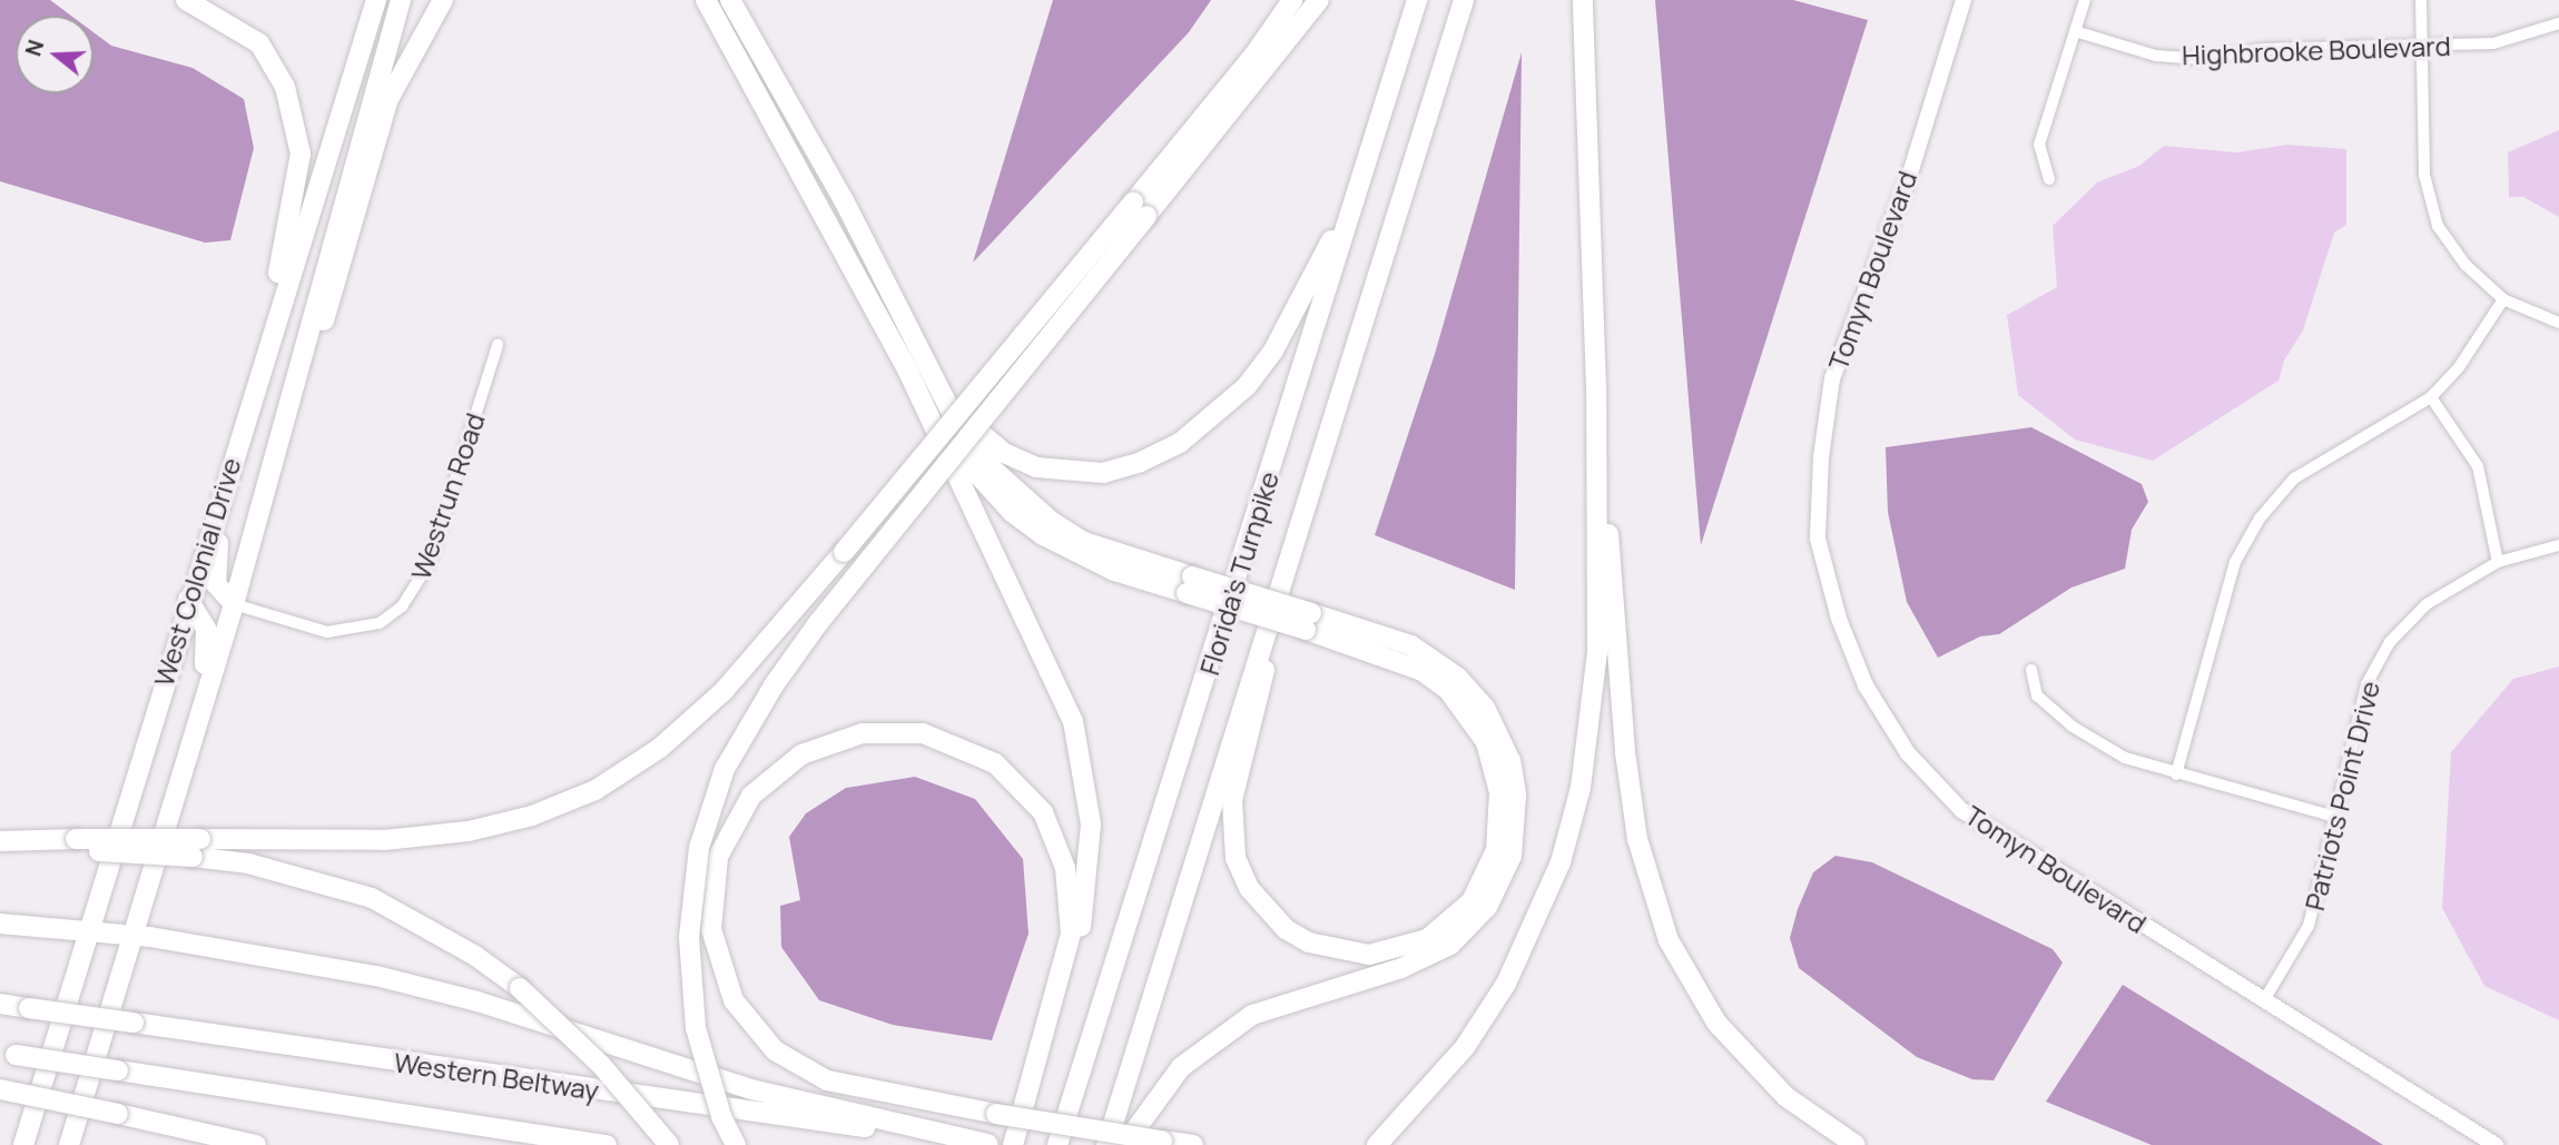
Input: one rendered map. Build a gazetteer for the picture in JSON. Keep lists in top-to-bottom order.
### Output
{
  "streets": {
    "highway": ["West Colonial Drive", "Florida's Turnpike", "Western Beltway"],
    "street": [
      "Highbrooke Boulevard",
      "Tomyn Boulevard",
      "Westrun Road",
      "Patriots Point Drive"
    ]
  },
  "crossings": [
    ["Tomyn Boulevard", "Patriots Point Drive"],
    ["Westrun Road", "West Colonial Drive"]
  ],
  "north": "left"
}
